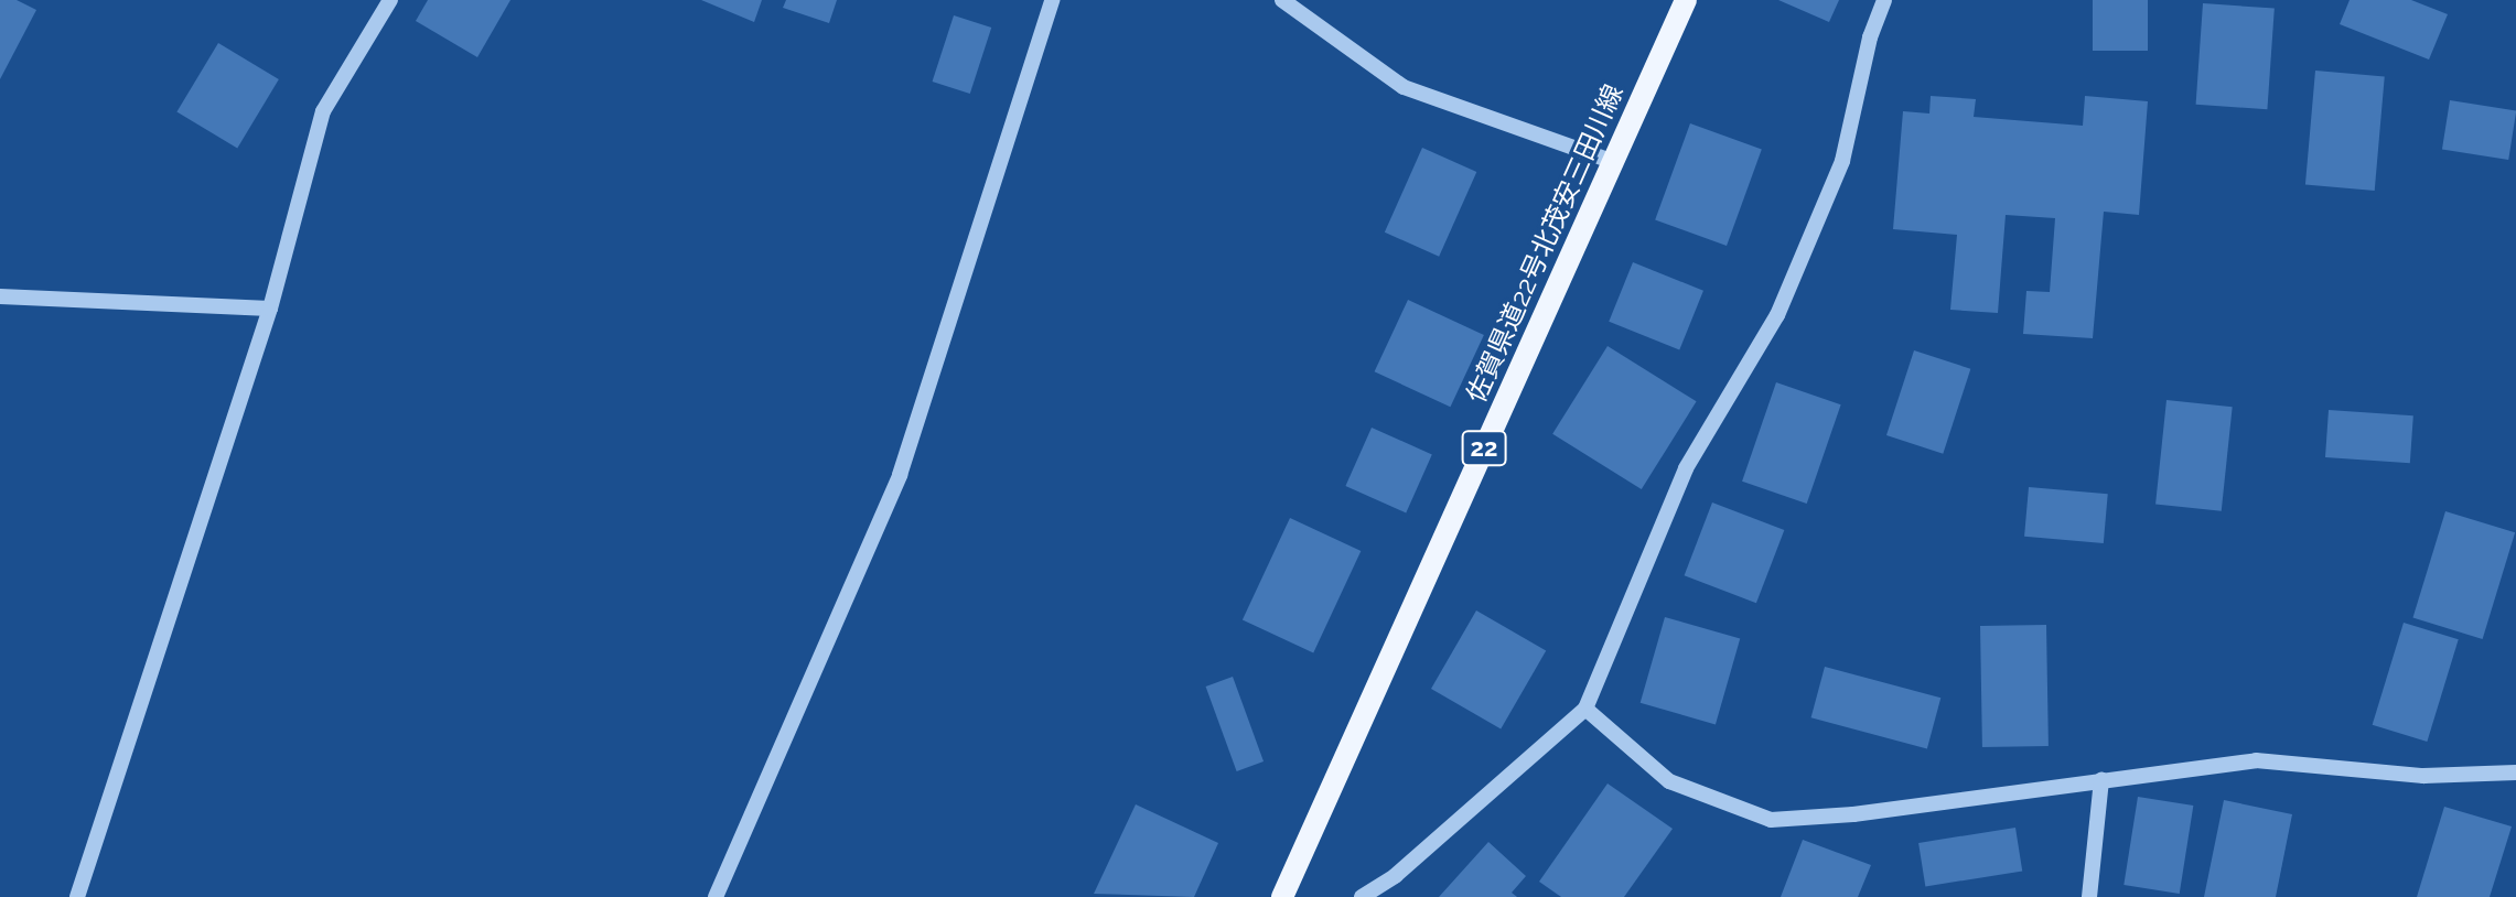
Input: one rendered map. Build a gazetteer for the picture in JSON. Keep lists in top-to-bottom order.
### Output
{
  "streets": {
    "main road": ["佐賀県道22号北茂安三田川線", "22"]
  }
}
